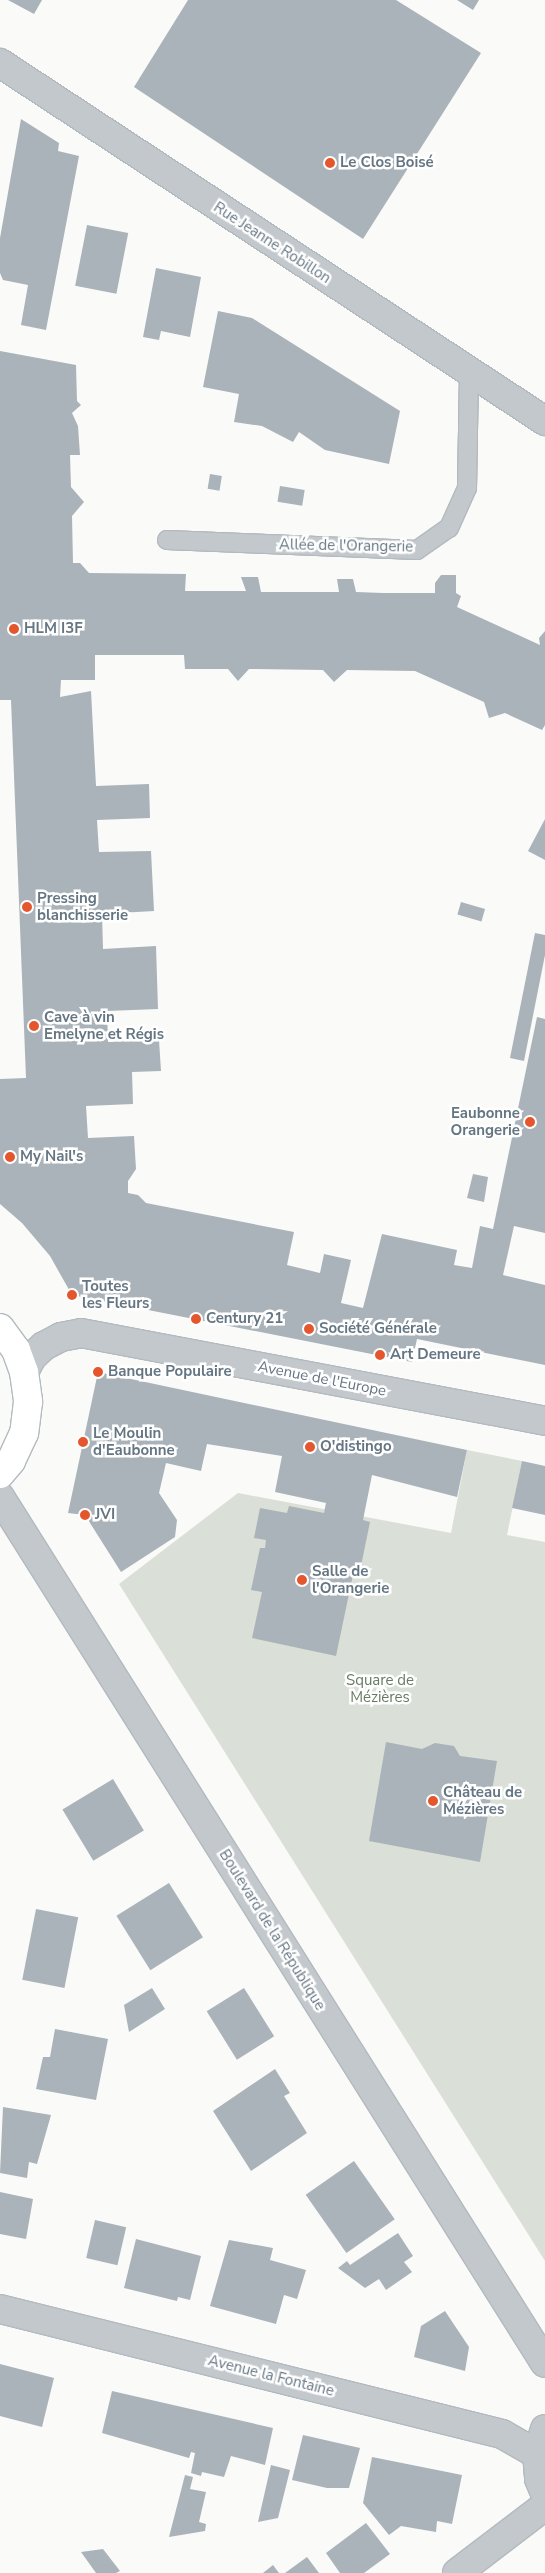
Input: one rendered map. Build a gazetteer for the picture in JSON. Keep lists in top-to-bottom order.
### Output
{
  "streets": {
    "street": [
      "Rue Jeanne Robillon",
      "Avenue de l'Europe",
      "Boulevard de la République",
      "Avenue la Fontaine"
    ],
    "lane": ["Allée de l'Orangerie"]
  },
  "crossings": [
    ["Rue Jeanne Robillon", "Allée de l'Orangerie"]
  ],
  "parks": ["Square de Mézières"],
  "places": [
    "Le Clos Boisé",
    "HLM I3F",
    "Pressing blanchisserie",
    "Cave à vin Emelyne et Régis",
    "Eaubonne Orangerie",
    "My Nail's",
    "Toutes les Fleurs",
    "Century 21",
    "Société Générale",
    "Art Demeure",
    "Banque Populaire",
    "Le Moulin d'Eaubonne",
    "O'distingo",
    "JVI",
    "Salle de l'Orangerie",
    "Château de Mézières"
  ]
}
